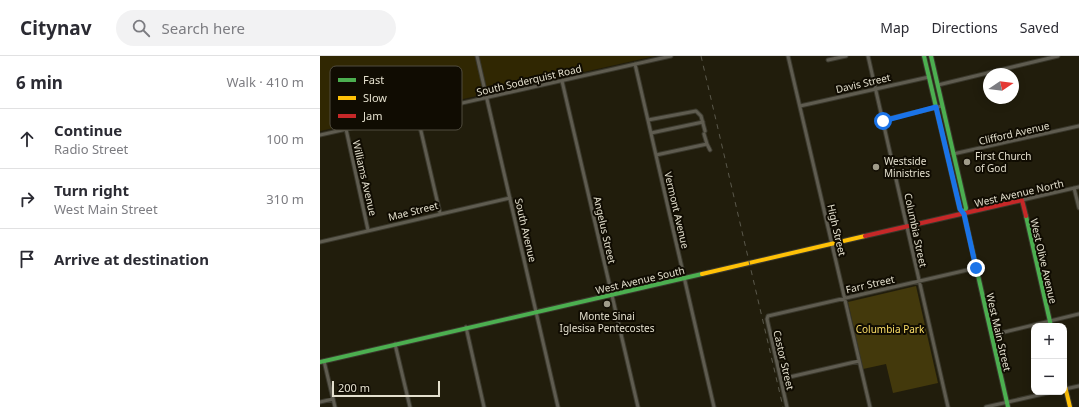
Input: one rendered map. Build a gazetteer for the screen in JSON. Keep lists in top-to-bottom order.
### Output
{
  "streets": {
    "street": [
      "South Soderquist Road",
      "Davis Street",
      "Clifford Avenue",
      "Williams Avenue",
      "West Avenue North",
      "Vermont Avenue",
      "Mae Street",
      "South Avenue",
      "Angelus Street",
      "High Street",
      "Columbia Street",
      "West Olive Avenue",
      "West Avenue South",
      "Farr Street",
      "West Main Street",
      "Castor Street"
    ]
  },
  "crossings": [
    ["South Soderquist Road", "Vermont Avenue"],
    ["South Soderquist Road", "South Avenue"],
    ["South Soderquist Road", "Angelus Street"],
    ["Davis Street", "High Street"],
    ["Davis Street", "Columbia Street"],
    ["Davis Street", "West Main Street"],
    ["Clifford Avenue", "West Main Street"],
    ["Williams Avenue", "Mae Street"],
    ["West Avenue North", "West Olive Avenue"],
    ["West Avenue North", "West Avenue South"],
    ["West Avenue North", "West Main Street"],
    ["Vermont Avenue", "West Avenue South"],
    ["Mae Street", "South Avenue"],
    ["South Avenue", "West Avenue South"],
    ["Angelus Street", "West Avenue South"],
    ["High Street", "West Avenue South"],
    ["High Street", "Farr Street"],
    ["Columbia Street", "West Avenue South"],
    ["Columbia Street", "Farr Street"],
    ["West Avenue South", "West Main Street"],
    ["Farr Street", "West Main Street"],
    ["Farr Street", "Castor Street"]
  ],
  "parks": ["Columbia Park"],
  "places": ["First Church of God", "Westside Ministries", "Monte Sinai Iglesisa Pentecostes"],
  "legend": ["Fast", "Slow", "Jam"],
  "scale_bar": "200 m",
  "north": "right",
  "page": {
    "header": "Citynav",
    "search": "Search here",
    "nav": ["Map", "Directions", "Saved"],
    "heading": ["6 min", "Walk · 410 m"],
    "list": [
      ["Continue", "Radio Street", "100 m"],
      ["Turn right", "West Main Street", "310 m"],
      "Arrive at destination"
    ],
    "map_buttons": ["+", "−"],
    "scale": "200 m"
  }
}
